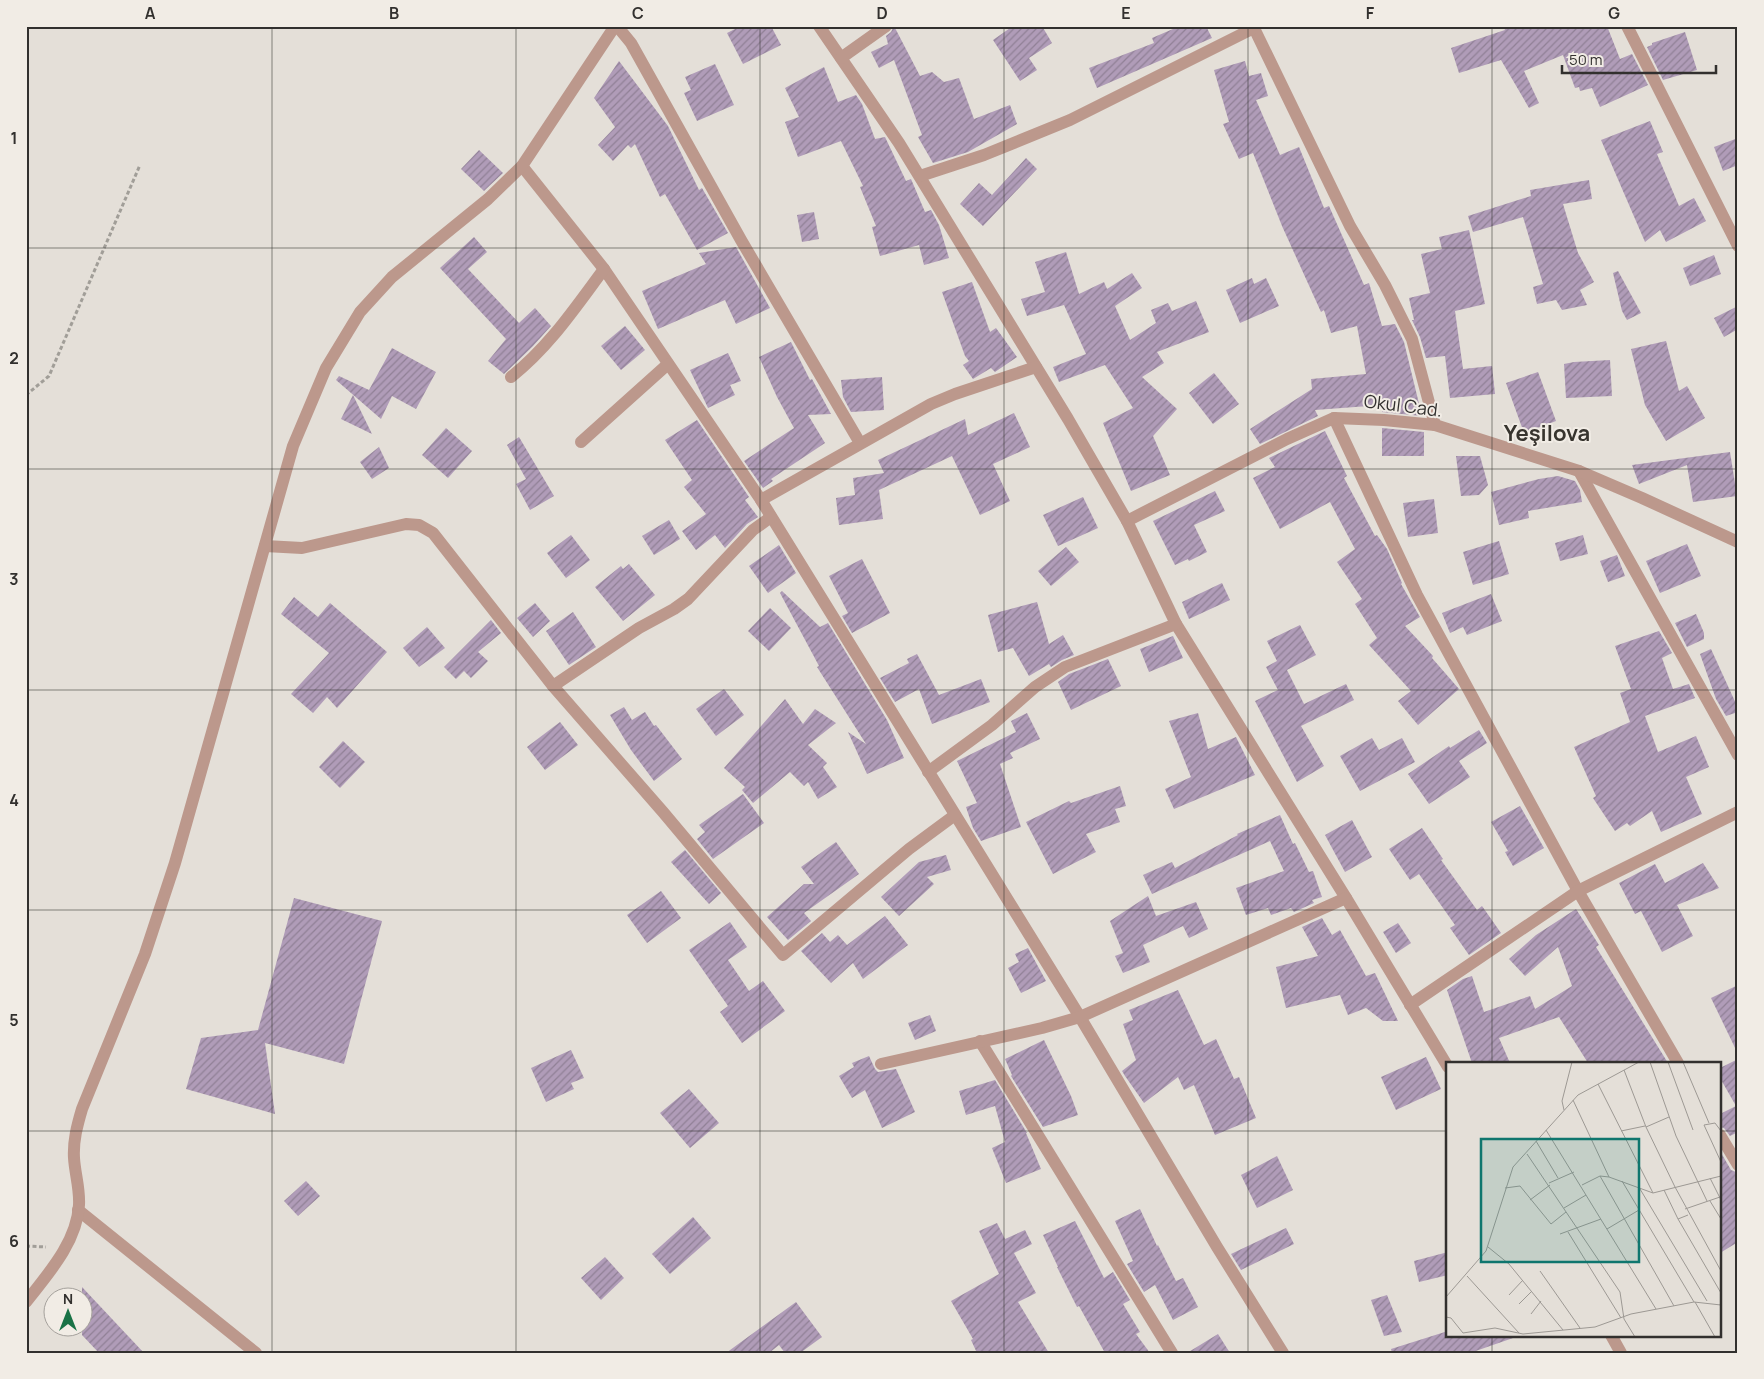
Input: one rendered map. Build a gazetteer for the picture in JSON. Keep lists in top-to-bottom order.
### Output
{
  "streets": {
    "street": ["Okul Cad."]
  },
  "districts": ["Yeşilova"],
  "scale_bar": "50 m",
  "north": "top",
  "grid": {
    "columns": [
      "A",
      "B",
      "C",
      "D",
      "E",
      "F",
      "G"
    ],
    "rows": [
      "1",
      "2",
      "3",
      "4",
      "5",
      "6"
    ]
  }
}
